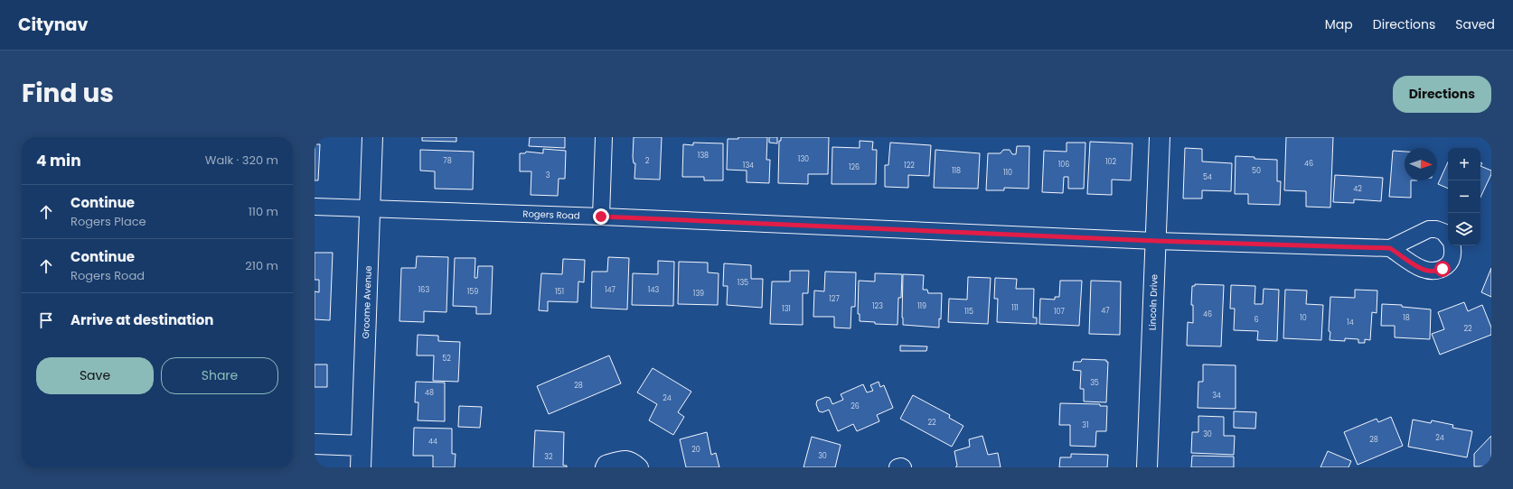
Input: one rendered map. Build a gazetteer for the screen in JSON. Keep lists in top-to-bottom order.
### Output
{
  "streets": {
    "street": ["Rogers Road", "Groome Avenue", "Lincoln Drive"]
  },
  "crossings": [
    ["Rogers Road", "Groome Avenue"],
    ["Rogers Road", "Lincoln Drive"]
  ],
  "house_numbers": [
    "138",
    "130",
    "78",
    "2",
    "102",
    "46",
    "106",
    "134",
    "122",
    "126",
    "118",
    "50",
    "110",
    "3",
    "54",
    "42",
    "135",
    "163",
    "147",
    "143",
    "159",
    "151",
    "139",
    "127",
    "123",
    "119",
    "111",
    "131",
    "47",
    "115",
    "107",
    "46",
    "10",
    "18",
    "6",
    "14",
    "22",
    "52",
    "35",
    "28",
    "48",
    "34",
    "24",
    "26",
    "22",
    "31",
    "30",
    "24",
    "28",
    "44",
    "20",
    "30",
    "32"
  ],
  "north": "right",
  "page": {
    "header": "Citynav",
    "nav": ["Map", "Directions", "Saved"],
    "title": "Find us",
    "buttons": [
      "Directions",
      ["Save", "Share"]
    ],
    "heading": ["4 min", "Walk · 320 m"],
    "map_buttons": ["+", "−"],
    "list": [
      ["Continue", "Rogers Place", "110 m"],
      ["Continue", "Rogers Road", "210 m"],
      "Arrive at destination"
    ]
  }
}
